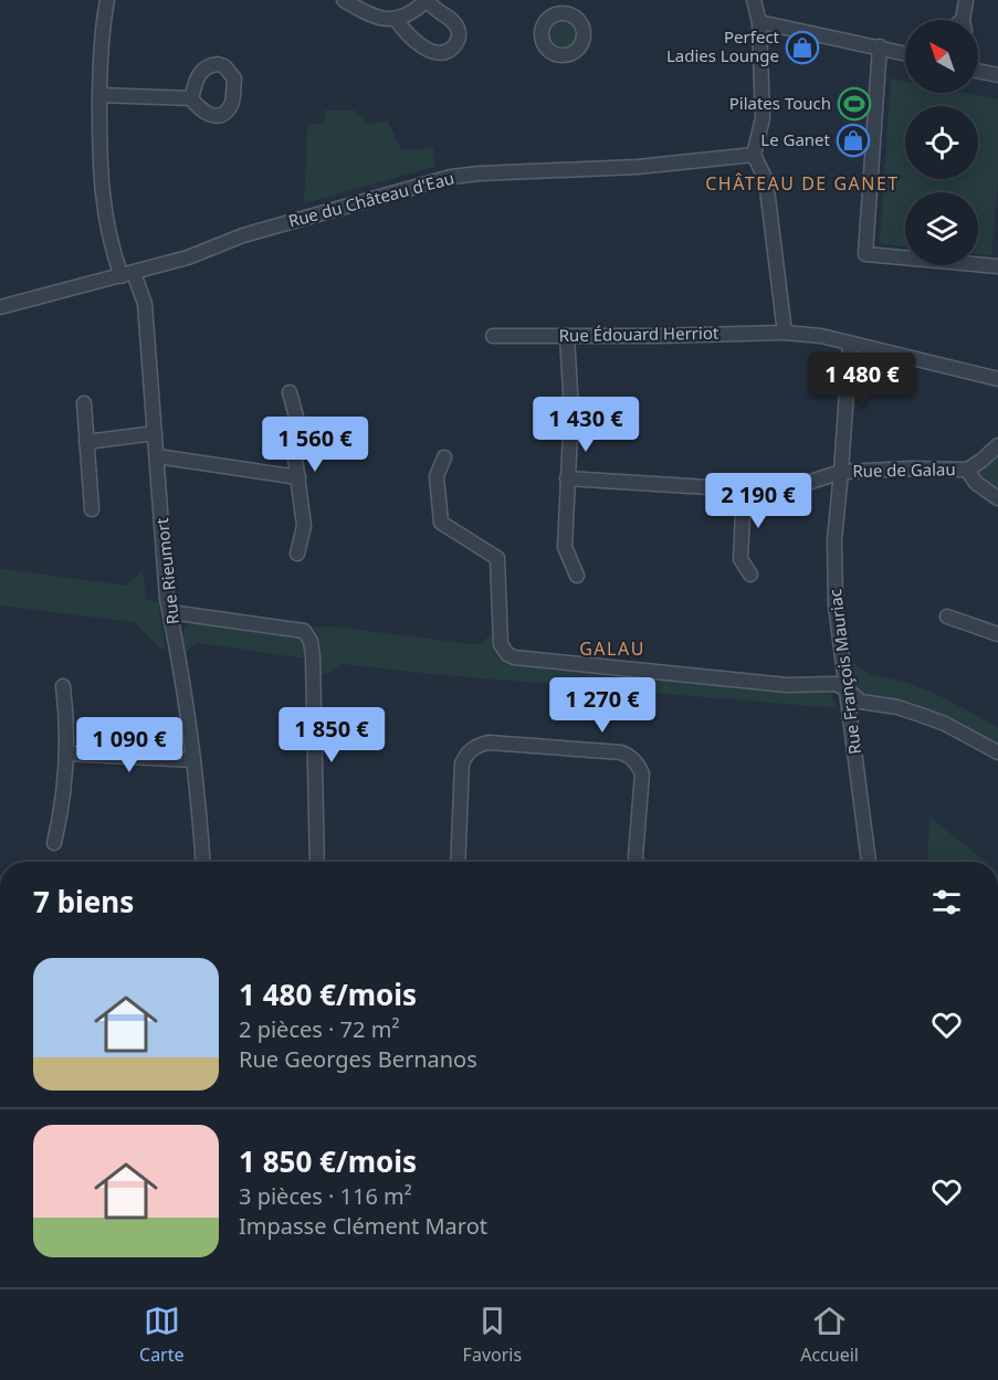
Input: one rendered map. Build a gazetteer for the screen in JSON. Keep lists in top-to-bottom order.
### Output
{
  "streets": {
    "street": [
      "Rue du Château d'Eau",
      "Rue Édouard Herriot",
      "Rue de Galau",
      "Rue Rieumort",
      "Rue François Mauriac"
    ]
  },
  "crossings": [
    ["Rue du Château d'Eau", "Rue Rieumort"],
    ["Rue Édouard Herriot", "Rue François Mauriac"],
    ["Rue de Galau", "Rue François Mauriac"]
  ],
  "districts": ["CHÂTEAU DE GANET", "GALAU"],
  "places": {
    "shop": ["Perfect Ladies Lounge", "Le Ganet"],
    "sports": ["Pilates Touch"]
  },
  "north": "top left",
  "page": {
    "price": [
      "1 480 €",
      "1 430 €",
      "1 560 €",
      "2 190 €",
      "1 270 €",
      "1 850 €",
      "1 090 €"
    ],
    "heading": "7 biens",
    "list": [
      {
        "name": "1 480 €/mois",
        "note": "2 pièces · 72 m² · Rue Georges Bernanos"
      },
      {
        "name": "1 850 €/mois",
        "note": "3 pièces · 116 m² · Impasse Clément Marot"
      }
    ],
    "tabs": ["Carte", "Favoris", "Accueil"]
  }
}
